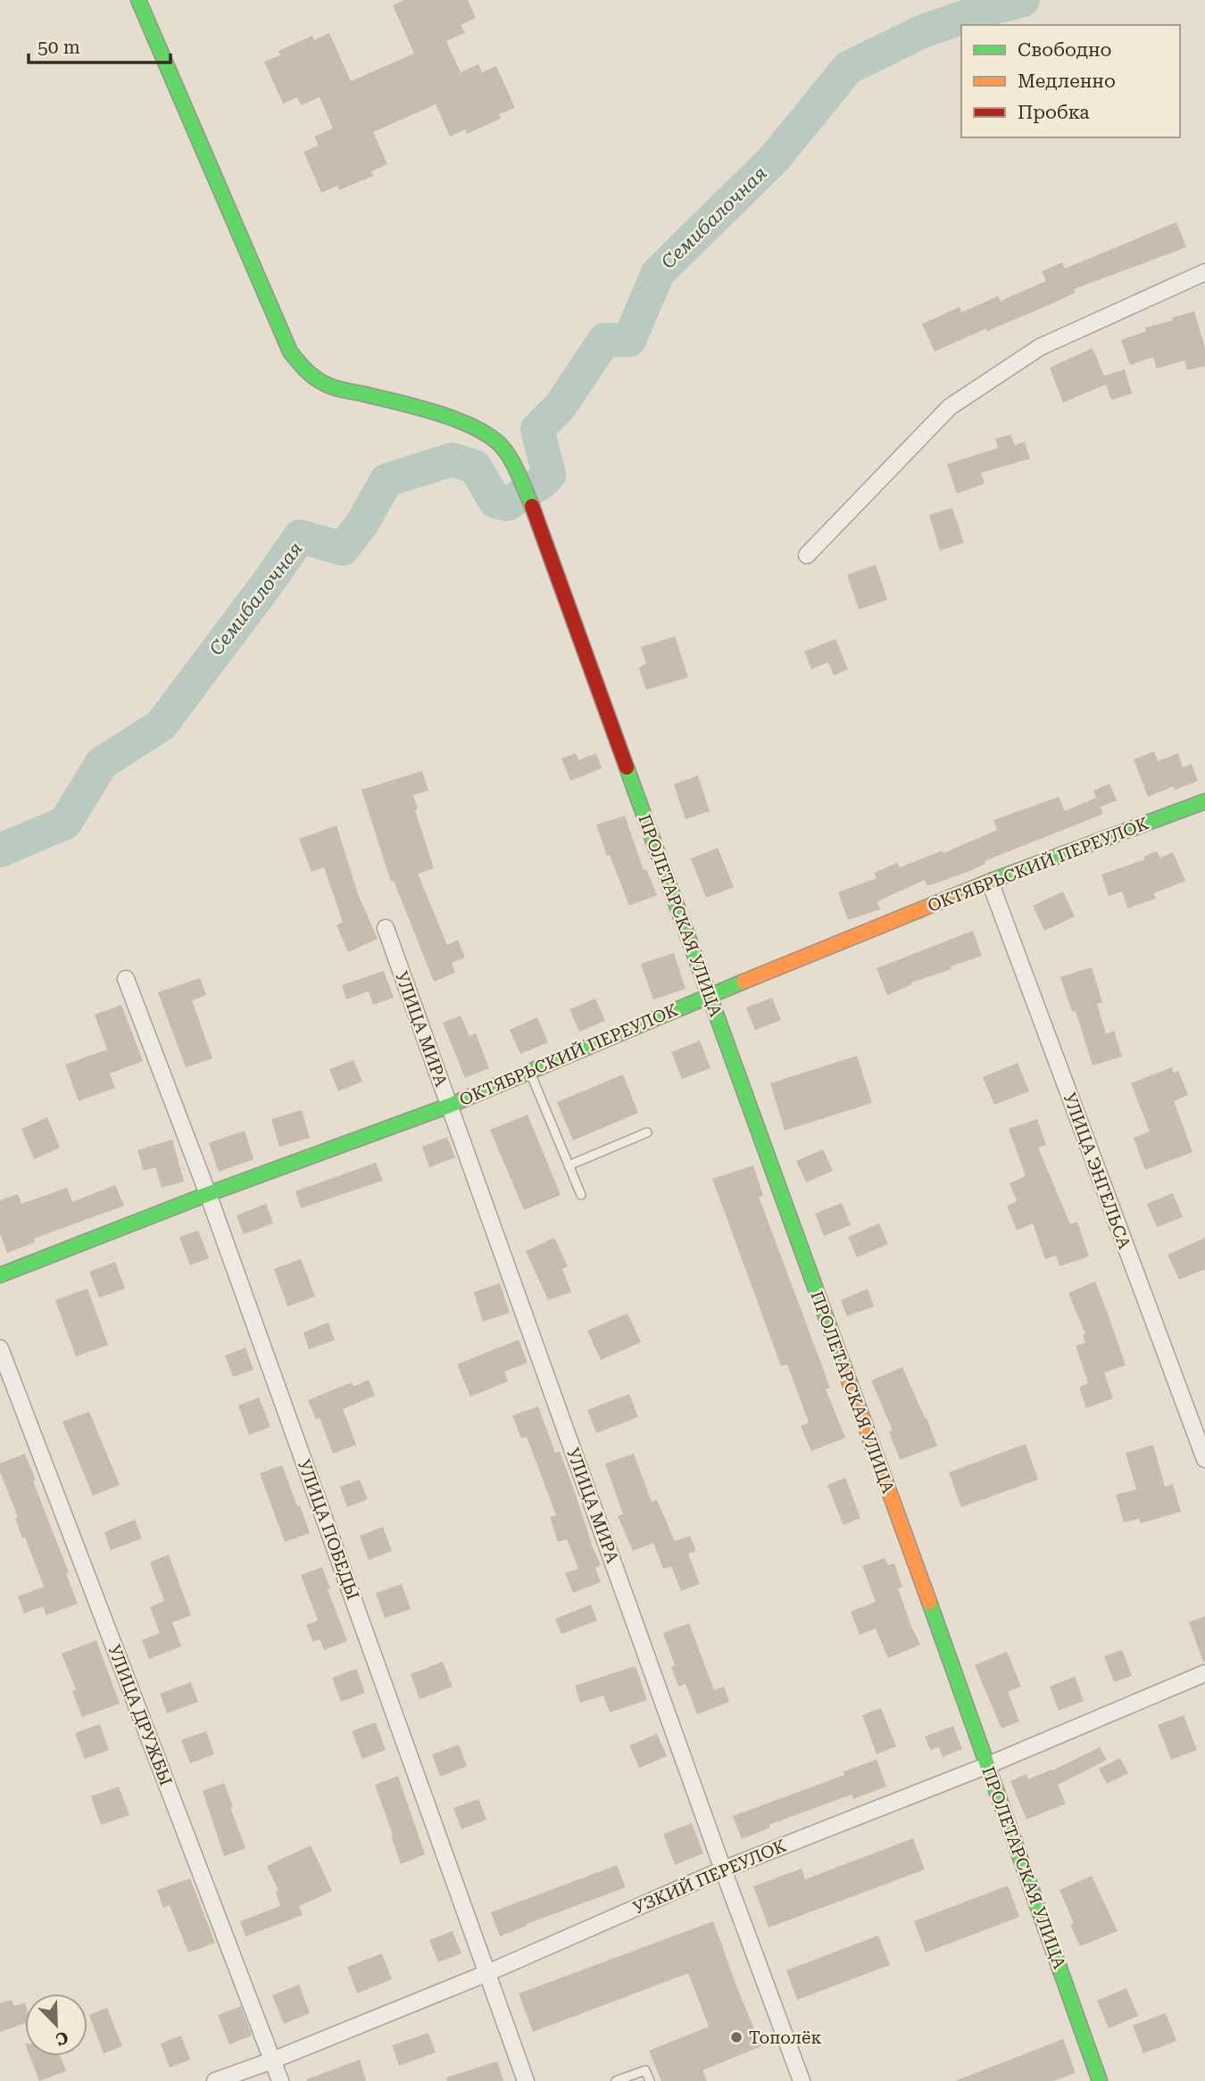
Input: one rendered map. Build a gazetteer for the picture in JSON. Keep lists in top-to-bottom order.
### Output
{
  "streets": {
    "street": [
      "ОКТЯБРЬСКИЙ ПЕРЕУЛОК",
      "ПРОЛЕТАРСКАЯ УЛИЦА",
      "УЛИЦА МИРА",
      "УЛИЦА ЭНГЕЛЬСА",
      "УЛИЦА ПОБЕДЫ",
      "УЛИЦА ДРУЖБЫ",
      "УЗКИЙ ПЕРЕУЛОК"
    ]
  },
  "crossings": [
    ["ОКТЯБРЬСКИЙ ПЕРЕУЛОК", "ПРОЛЕТАРСКАЯ УЛИЦА"],
    ["ОКТЯБРЬСКИЙ ПЕРЕУЛОК", "УЛИЦА МИРА"],
    ["ОКТЯБРЬСКИЙ ПЕРЕУЛОК", "УЛИЦА ЭНГЕЛЬСА"],
    ["ОКТЯБРЬСКИЙ ПЕРЕУЛОК", "УЛИЦА ПОБЕДЫ"],
    ["ПРОЛЕТАРСКАЯ УЛИЦА", "УЗКИЙ ПЕРЕУЛОК"],
    ["УЛИЦА МИРА", "УЗКИЙ ПЕРЕУЛОК"],
    ["УЛИЦА ПОБЕДЫ", "УЗКИЙ ПЕРЕУЛОК"],
    ["УЛИЦА ДРУЖБЫ", "УЗКИЙ ПЕРЕУЛОК"]
  ],
  "water": ["Семибалочная"],
  "places": ["Тополёк"],
  "legend": ["Свободно", "Медленно", "Пробка"],
  "scale_bar": "50 m",
  "north": "bottom right"
}
